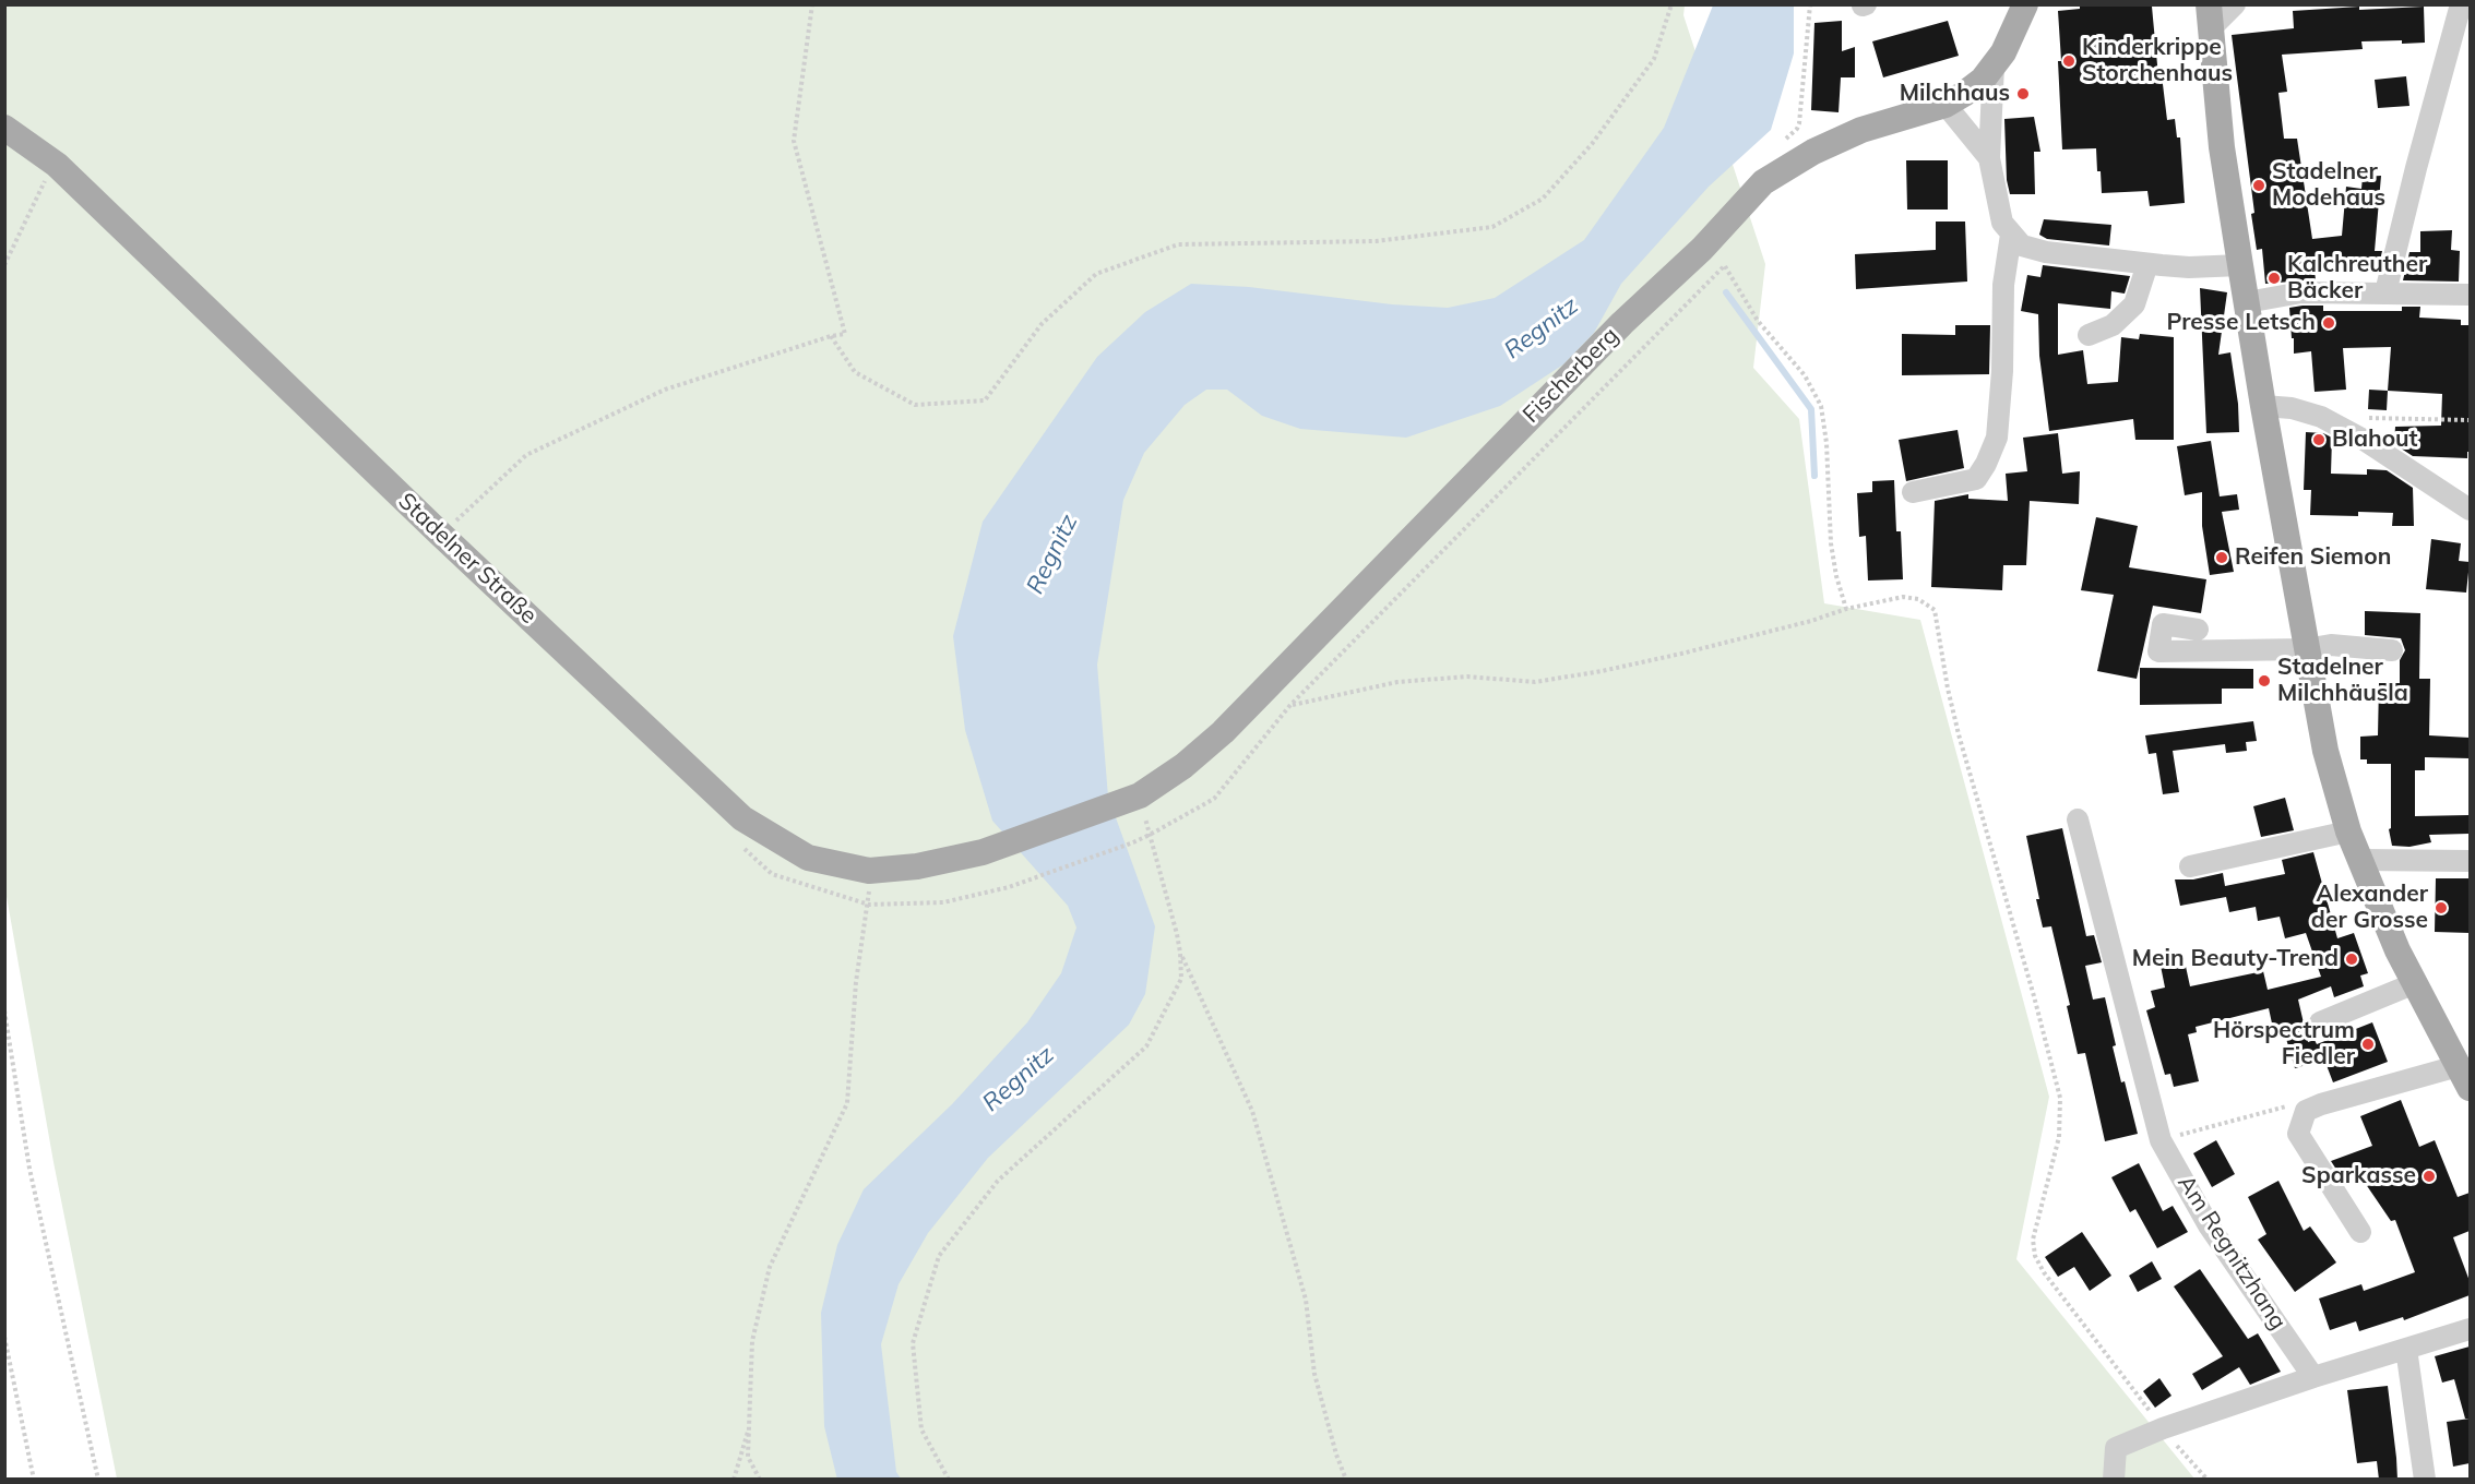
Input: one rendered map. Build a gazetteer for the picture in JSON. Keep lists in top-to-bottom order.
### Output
{
  "streets": {
    "main road": ["Fischerberg", "Stadelner Straße"],
    "street": ["Am Regnitzhang"]
  },
  "crossings": [
    ["Fischerberg", "Stadelner Straße"]
  ],
  "water": ["Regnitz"],
  "places": [
    "Kinderkrippe Storchenhaus",
    "Milchhaus",
    "Stadelner Modehaus",
    "Kalchreuther Bäcker",
    "Presse Letsch",
    "Blahout",
    "Reifen Siemon",
    "Stadelner Milchhäusla",
    "Alexander der Grosse",
    "Mein Beauty-Trend",
    "Hörspectrum Fiedler",
    "Sparkasse"
  ]
}
